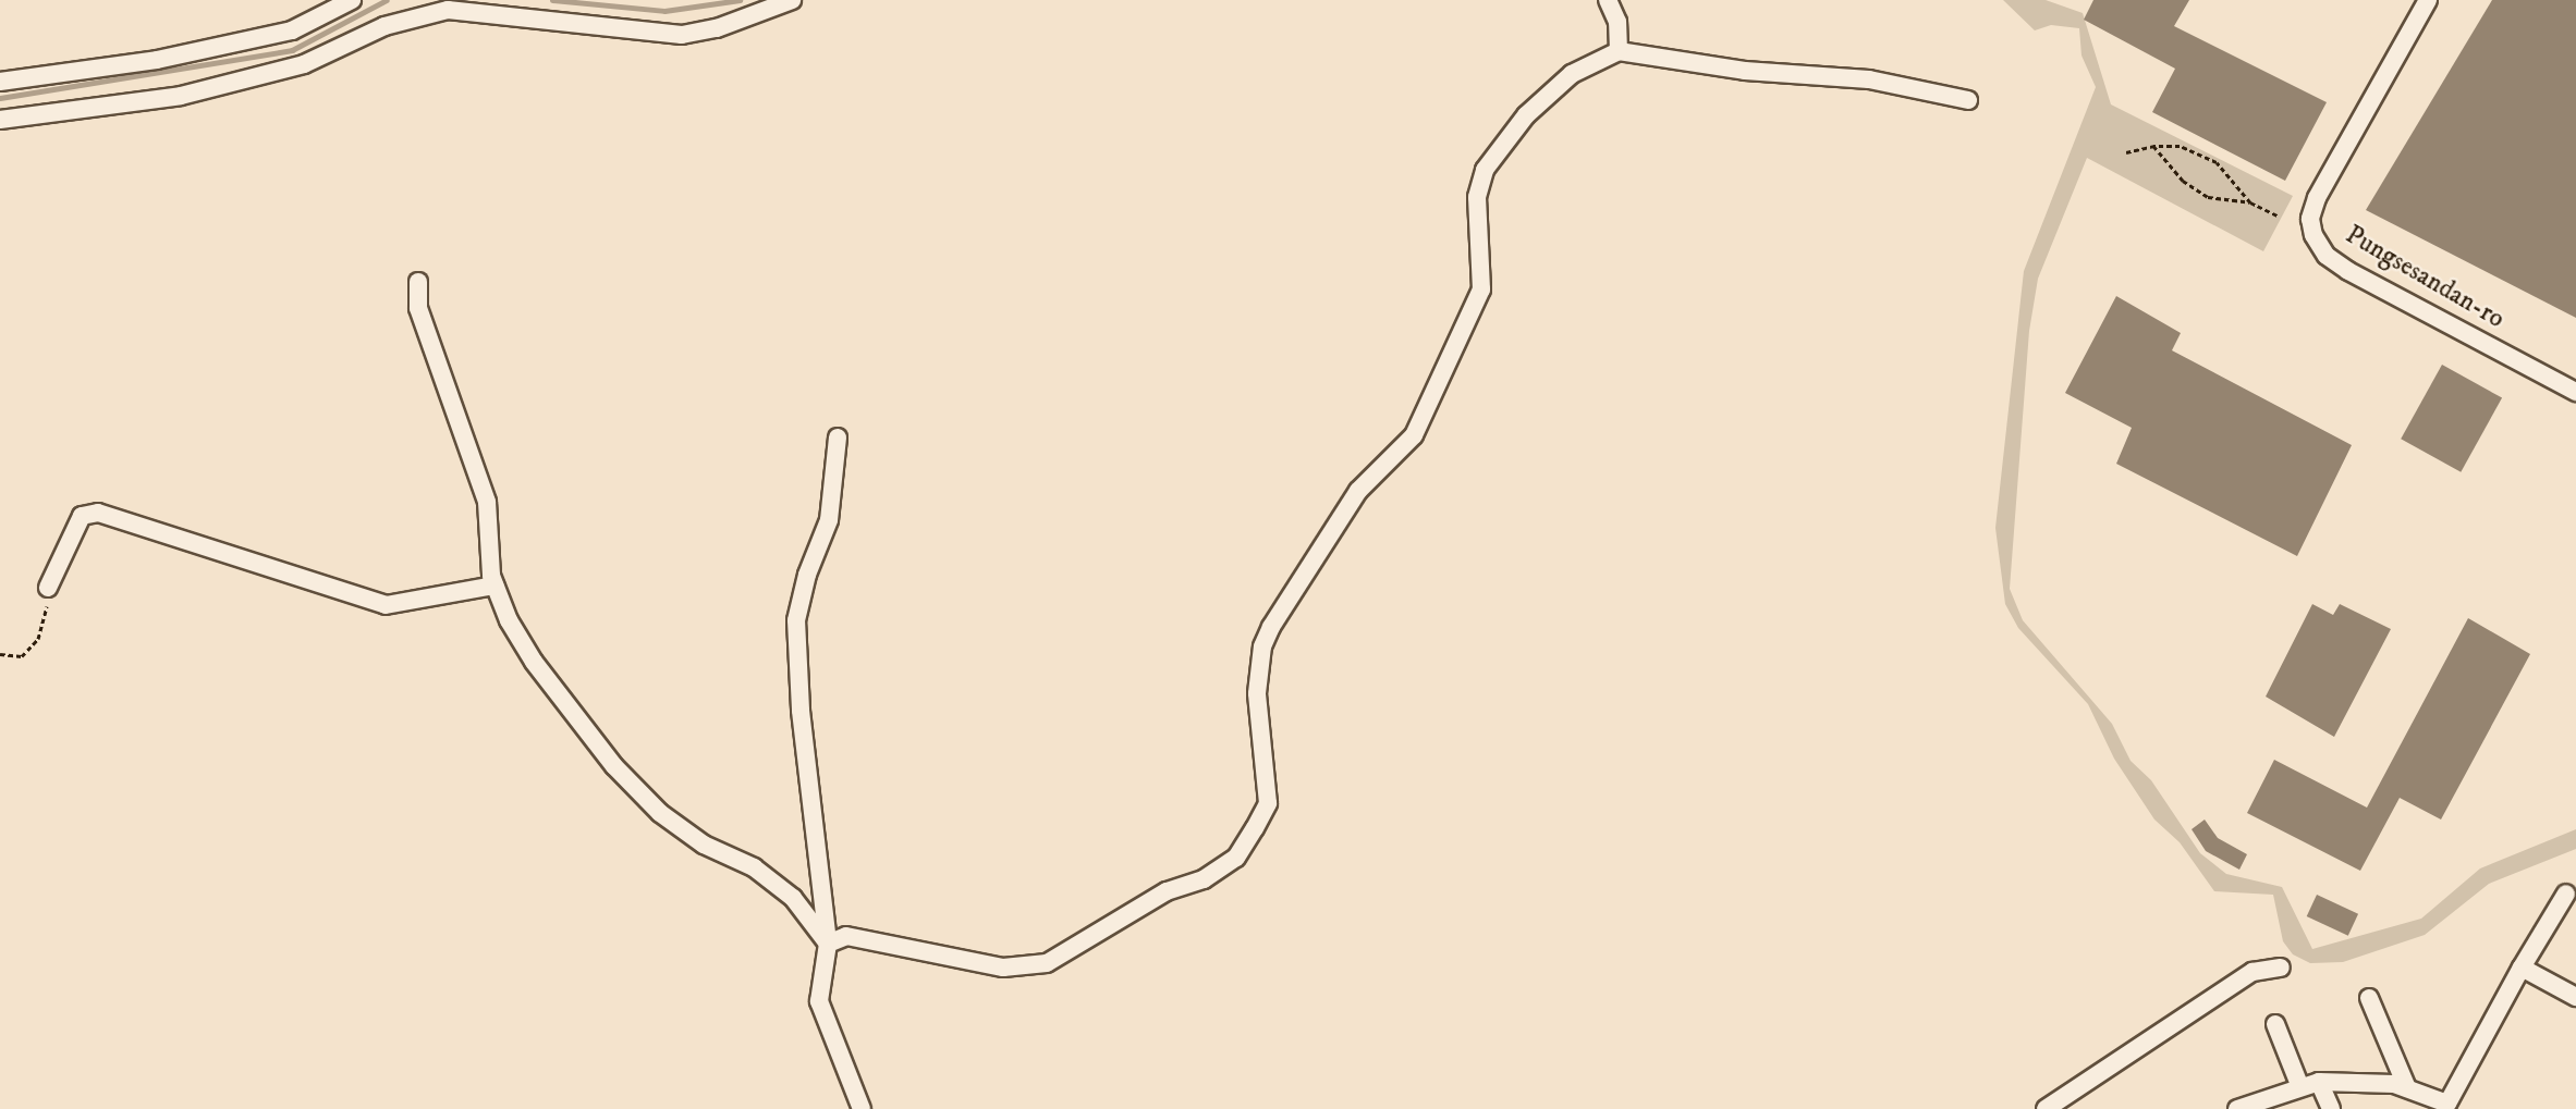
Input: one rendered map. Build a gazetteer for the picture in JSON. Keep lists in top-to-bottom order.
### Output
{
  "streets": {
    "street": ["Pungsesandan-ro"]
  }
}
